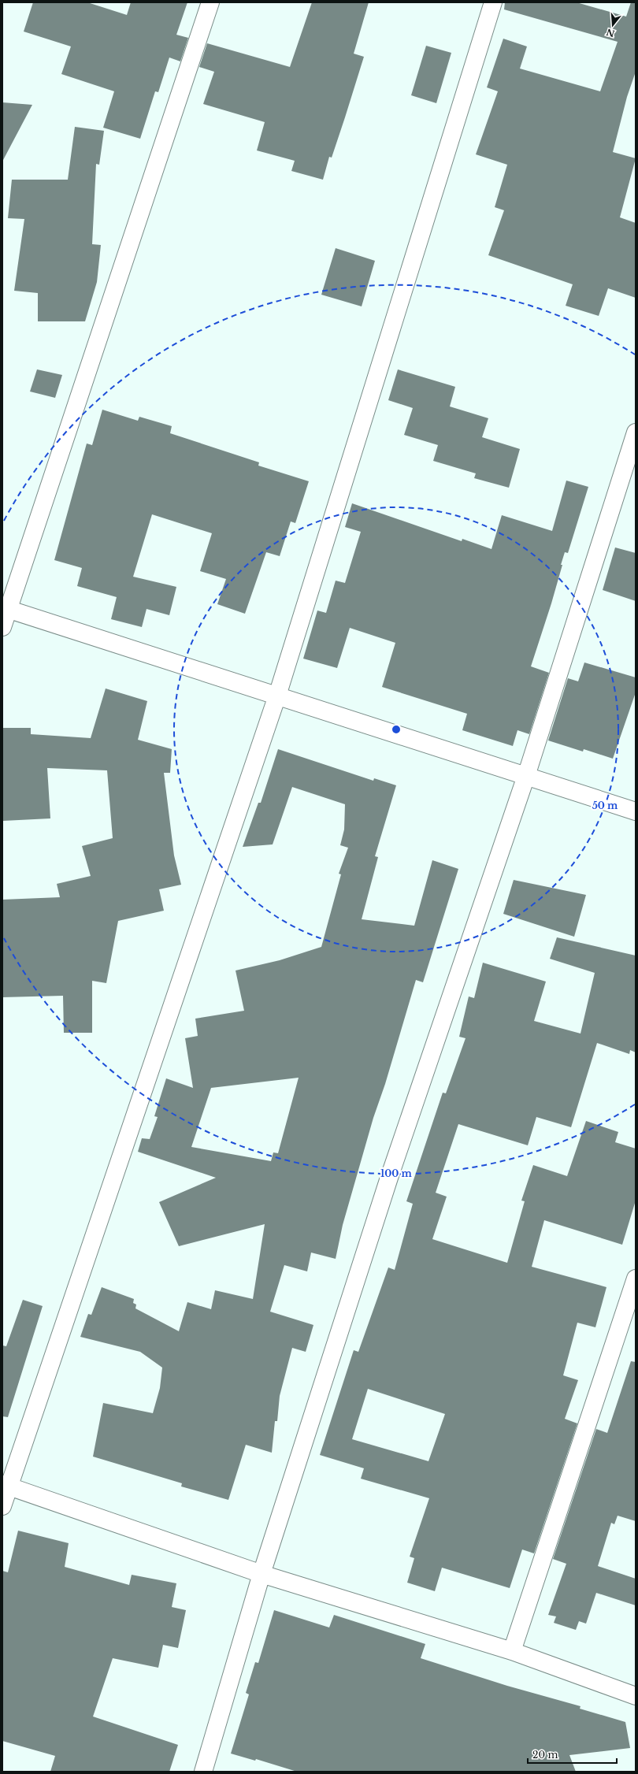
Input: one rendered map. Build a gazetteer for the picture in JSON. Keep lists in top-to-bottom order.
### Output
{
  "scale_bar": "20 m",
  "north": "bottom",
  "rings": ["50 m", "100 m"]
}
